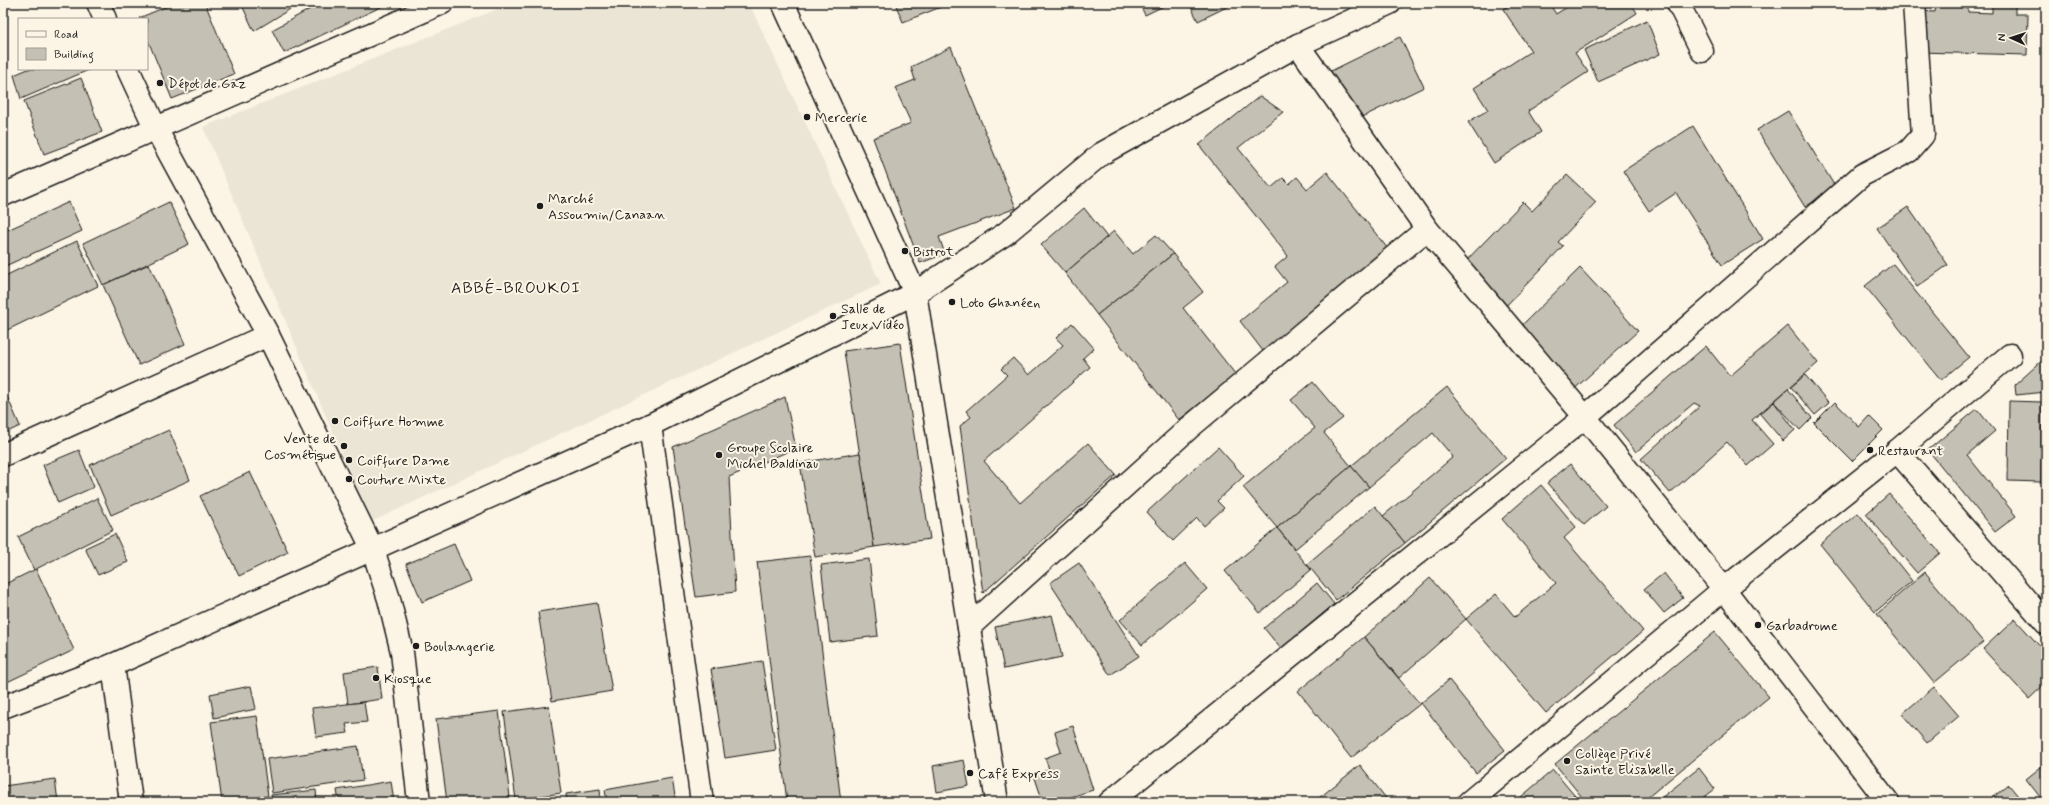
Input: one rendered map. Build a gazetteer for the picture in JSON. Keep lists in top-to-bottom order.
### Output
{
  "districts": ["ABBÉ-BROUKOI"],
  "places": [
    "Dépot de Gaz",
    "Mercerie",
    "Marché Assoumin/Canaan",
    "Bistrot",
    "Loto Ghanéen",
    "Salle de Jeux Vidéo",
    "Coiffure Homme",
    "Vente de Cosmétique",
    "Restaurant",
    "Groupe Scolaire Michel Baldinau",
    "Coiffure Dame",
    "Couture Mixte",
    "Garbadrome",
    "Boulangerie",
    "Kiosque",
    "Collège Privé Sainte Elisabelle",
    "Café Express"
  ],
  "legend": ["Road", "Building"],
  "north": "left"
}
